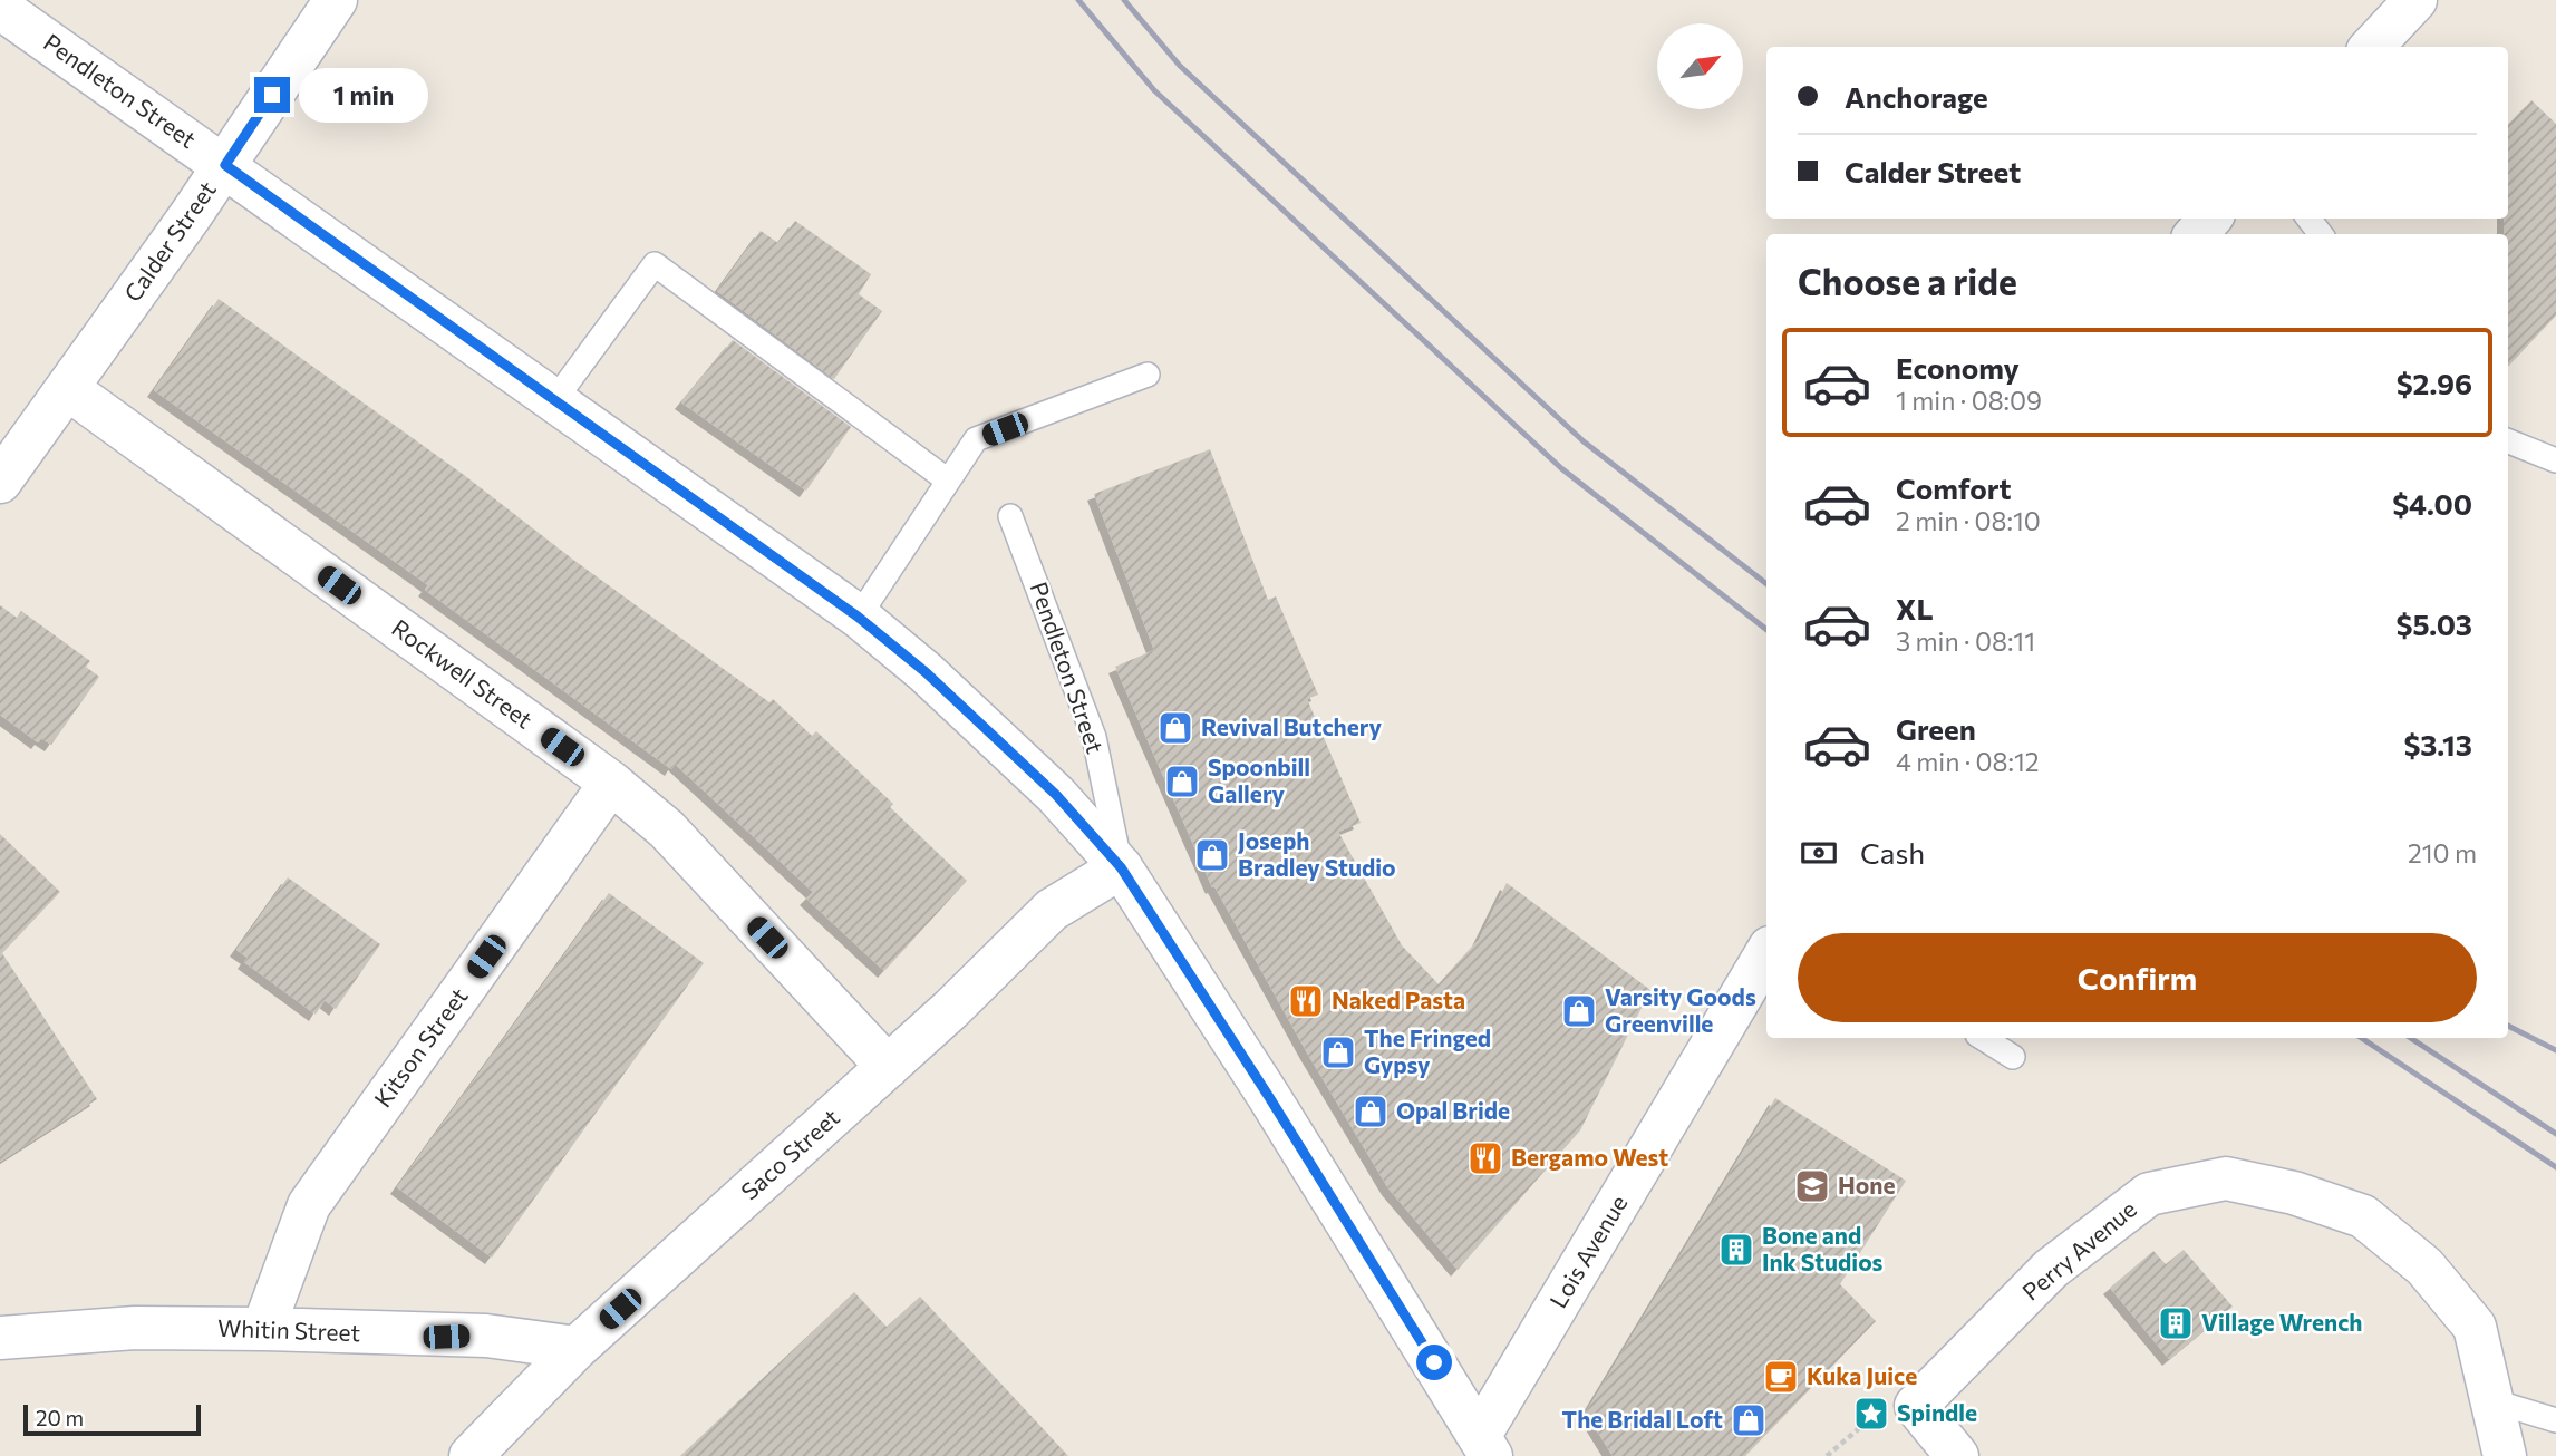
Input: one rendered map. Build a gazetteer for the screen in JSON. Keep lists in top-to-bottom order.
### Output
{
  "streets": {
    "street": [
      "Pendleton Street",
      "Calder Street",
      "Rockwell Street",
      "Kitson Street",
      "Saco Street",
      "Perry Avenue",
      "Lois Avenue",
      "Whitin Street"
    ]
  },
  "crossings": [
    ["Pendleton Street", "Calder Street"],
    ["Pendleton Street", "Saco Street"],
    ["Pendleton Street", "Lois Avenue"],
    ["Calder Street", "Rockwell Street"],
    ["Rockwell Street", "Kitson Street"],
    ["Rockwell Street", "Saco Street"],
    ["Kitson Street", "Whitin Street"],
    ["Saco Street", "Whitin Street"]
  ],
  "places": {
    "shop": [
      "Revival Butchery",
      "Spoonbill Gallery",
      "Joseph Bradley Studio",
      "Varsity Goods Greenville",
      "The Fringed Gypsy",
      "Opal Bride",
      "The Bridal Loft"
    ],
    "restaurant": ["Naked Pasta", "Bergamo West"],
    "school or university": ["Hone"],
    "building": ["Bone and Ink Studios", "Village Wrench"],
    "cafe": ["Kuka Juice"],
    "place": ["Spindle"]
  },
  "scale_bar": "20 m",
  "north": "top right",
  "page": {
    "banner": ["Anchorage", "Calder Street"],
    "bubble": "1 min",
    "heading": "Choose a ride",
    "list": [
      {
        "name": "Economy",
        "note": "1 min · 08:09",
        "value": "$2.96"
      },
      {
        "name": "Comfort",
        "note": "2 min · 08:10",
        "value": "$4.00"
      },
      {
        "name": "XL",
        "note": "3 min · 08:11",
        "value": "$5.03"
      },
      {
        "name": "Green",
        "note": "4 min · 08:12",
        "value": "$3.13"
      }
    ],
    "pay": ["Cash", "210 m"],
    "buttons": "Confirm",
    "scale": "20 m"
  }
}
